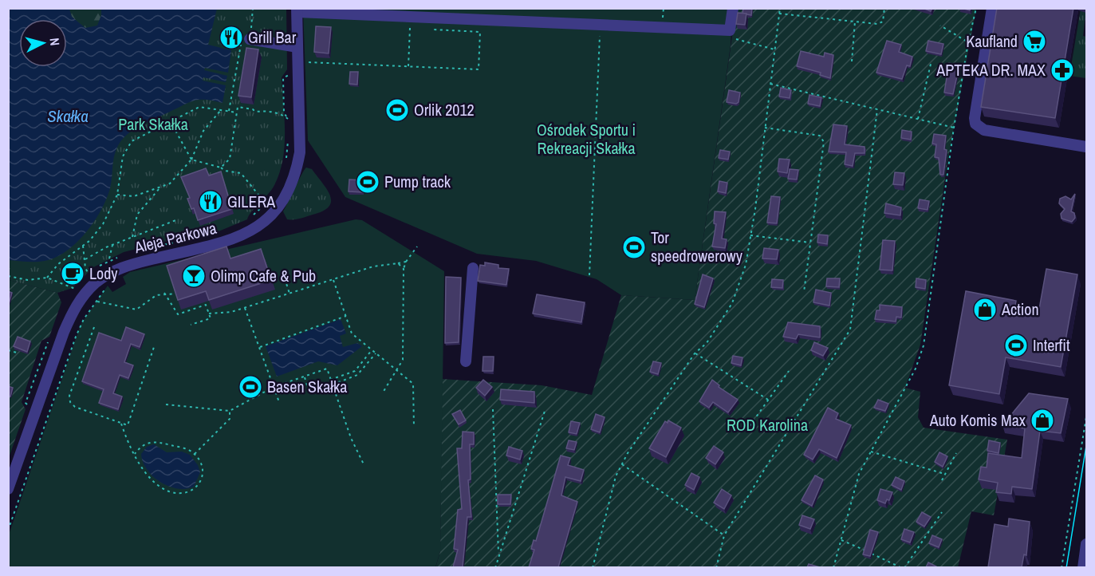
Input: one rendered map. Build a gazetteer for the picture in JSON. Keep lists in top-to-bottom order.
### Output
{
  "streets": {
    "street": ["Aleja Parkowa"]
  },
  "water": ["Skałka"],
  "parks": ["Park Skałka", "Ośrodek Sportu i Rekreacji Skałka", "ROD Karolina"],
  "places": {
    "restaurant": ["Grill Bar", "GILERA"],
    "supermarket": ["Kaufland"],
    "pharmacy": ["APTEKA DR. MAX"],
    "sports": [
      "Orlik 2012",
      "Pump track",
      "Tor speedrowerowy",
      "Interfit",
      "Basen Skałka"
    ],
    "cafe": ["Lody"],
    "bar": ["Olimp Cafe & Pub"],
    "shop": ["Action", "Auto Komis Max"]
  },
  "north": "right"
}
